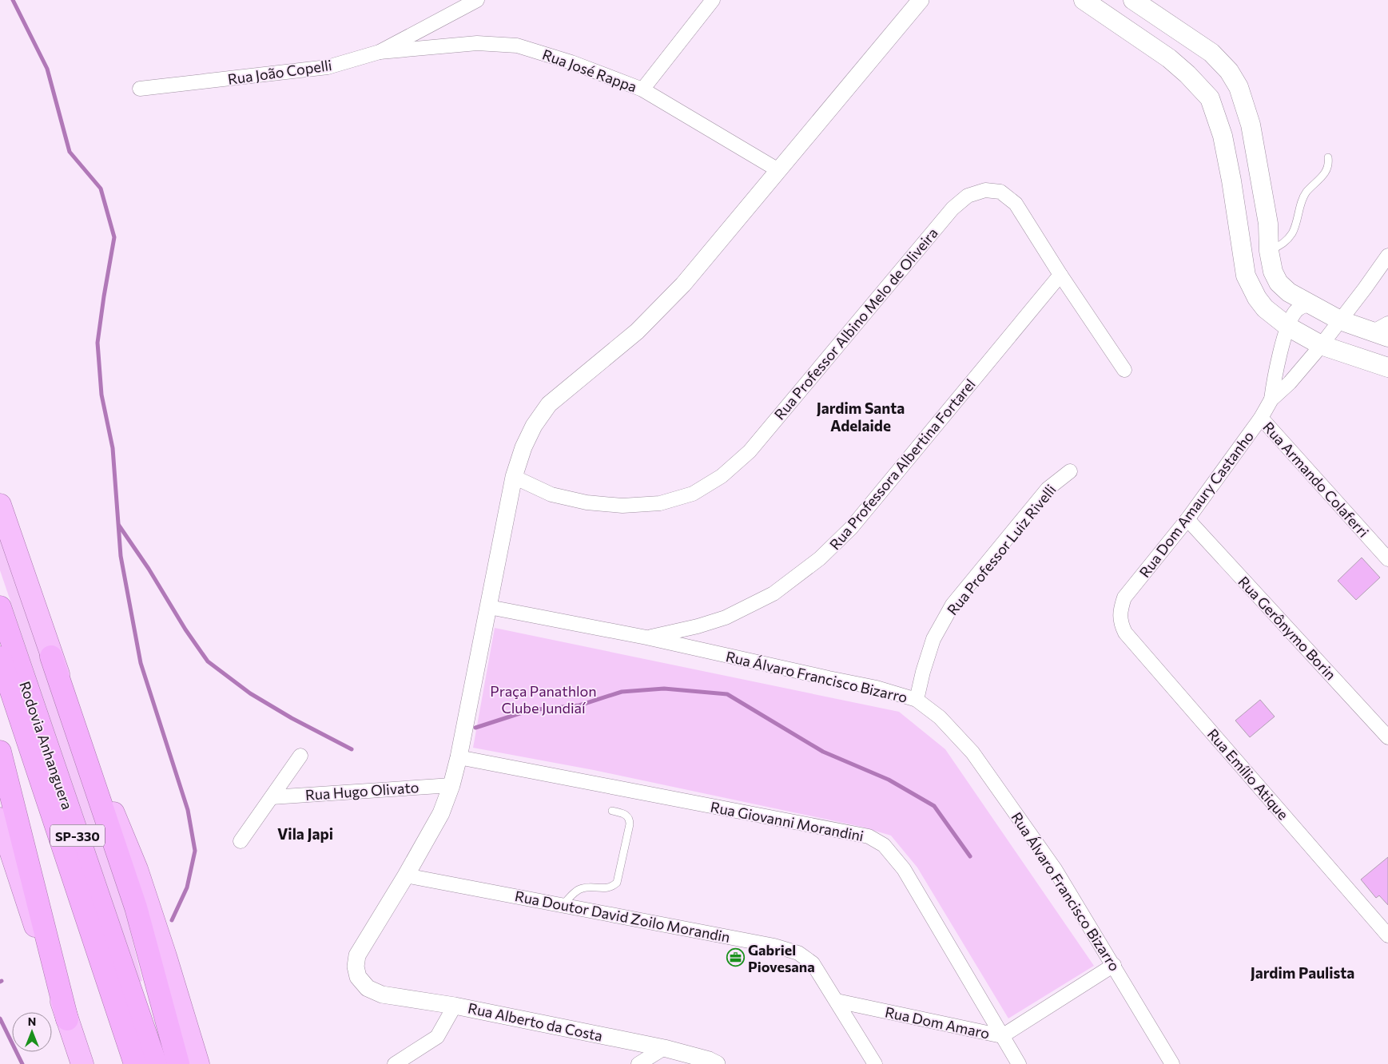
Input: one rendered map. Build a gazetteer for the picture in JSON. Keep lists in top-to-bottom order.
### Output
{
  "streets": {
    "highway": ["Rodovia Anhanguera", "SP-330"],
    "street": [
      "Rua José Rappa",
      "Rua João Copelli",
      "Rua Professor Albino Melo de Oliveira",
      "Rua Professora Albertina Fortarel",
      "Rua Armando Colaferri",
      "Rua Dom Amaury Castanho",
      "Rua Professor Luiz Rivelli",
      "Rua Gerônymo Borin",
      "Rua Álvaro Francisco Bizarro",
      "Rua Emílio Atique",
      "Rua Hugo Olivato",
      "Rua Giovanni Morandini",
      "Rua Doutor David Zoilo Morandin",
      "Rua Alberto da Costa",
      "Rua Dom Amaro"
    ]
  },
  "crossings": [
    ["Rua José Rappa", "Rua João Copelli"],
    ["Rua Professor Albino Melo de Oliveira", "Rua Professora Albertina Fortarel"],
    ["Rua Professora Albertina Fortarel", "Rua Álvaro Francisco Bizarro"],
    ["Rua Armando Colaferri", "Rua Dom Amaury Castanho"],
    ["Rua Dom Amaury Castanho", "Rua Gerônymo Borin"],
    ["Rua Dom Amaury Castanho", "Rua Emílio Atique"],
    ["Rua Professor Luiz Rivelli", "Rua Álvaro Francisco Bizarro"],
    ["Rua Álvaro Francisco Bizarro", "Rua Dom Amaro"],
    ["Rua Giovanni Morandini", "Rua Dom Amaro"],
    ["Rua Doutor David Zoilo Morandin", "Rua Alberto da Costa"],
    ["Rua Doutor David Zoilo Morandin", "Rua Dom Amaro"]
  ],
  "districts": ["Jardim Santa Adelaide", "Vila Japi", "Jardim Paulista"],
  "parks": ["Praça Panathlon Clube Jundiaí"],
  "places": {
    "office": ["Gabriel Piovesana"]
  },
  "north": "top"
}
